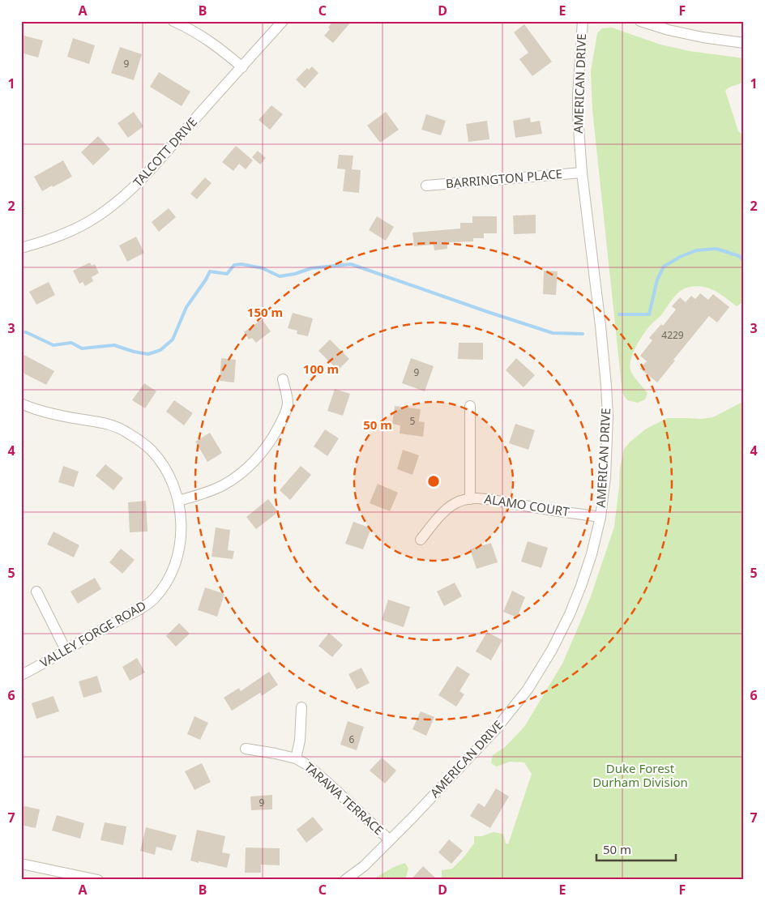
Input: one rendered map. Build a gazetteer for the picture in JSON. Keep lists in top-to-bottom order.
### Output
{
  "streets": {
    "street": [
      "AMERICAN DRIVE",
      "TALCOTT DRIVE",
      "BARRINGTON PLACE",
      "ALAMO COURT",
      "VALLEY FORGE ROAD",
      "TARAWA TERRACE"
    ]
  },
  "crossings": [
    ["AMERICAN DRIVE", "BARRINGTON PLACE"],
    ["AMERICAN DRIVE", "ALAMO COURT"],
    ["AMERICAN DRIVE", "TARAWA TERRACE"]
  ],
  "parks": ["Duke Forest Durham Division"],
  "house_numbers": [
    "9",
    "4229",
    "9",
    "5",
    "6",
    "9"
  ],
  "scale_bar": "50 m",
  "grid": {
    "columns": [
      "A",
      "B",
      "C",
      "D",
      "E",
      "F"
    ],
    "rows": [
      "1",
      "2",
      "3",
      "4",
      "5",
      "6",
      "7"
    ]
  },
  "rings": ["150 m", "100 m", "50 m"]
}
